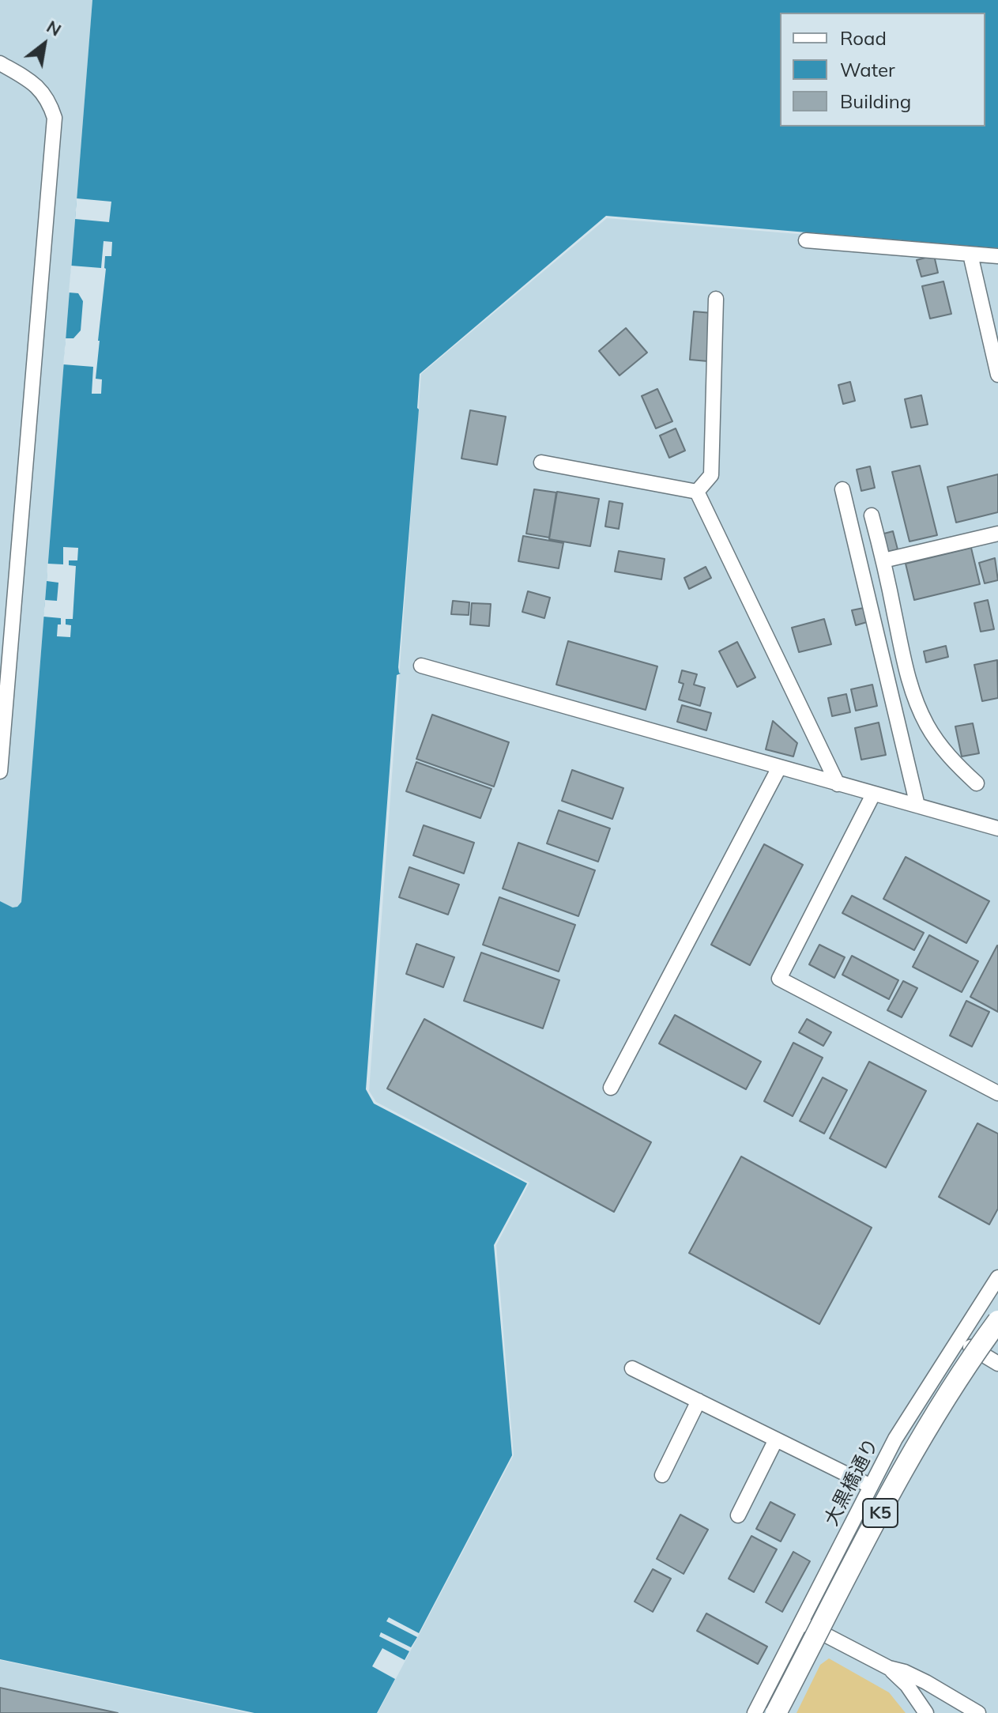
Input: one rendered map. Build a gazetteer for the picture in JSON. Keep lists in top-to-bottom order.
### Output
{
  "streets": {
    "highway": ["K5"],
    "street": ["大黒橋通り"]
  },
  "legend": ["Road", "Water", "Building"],
  "north": "top right"
}
